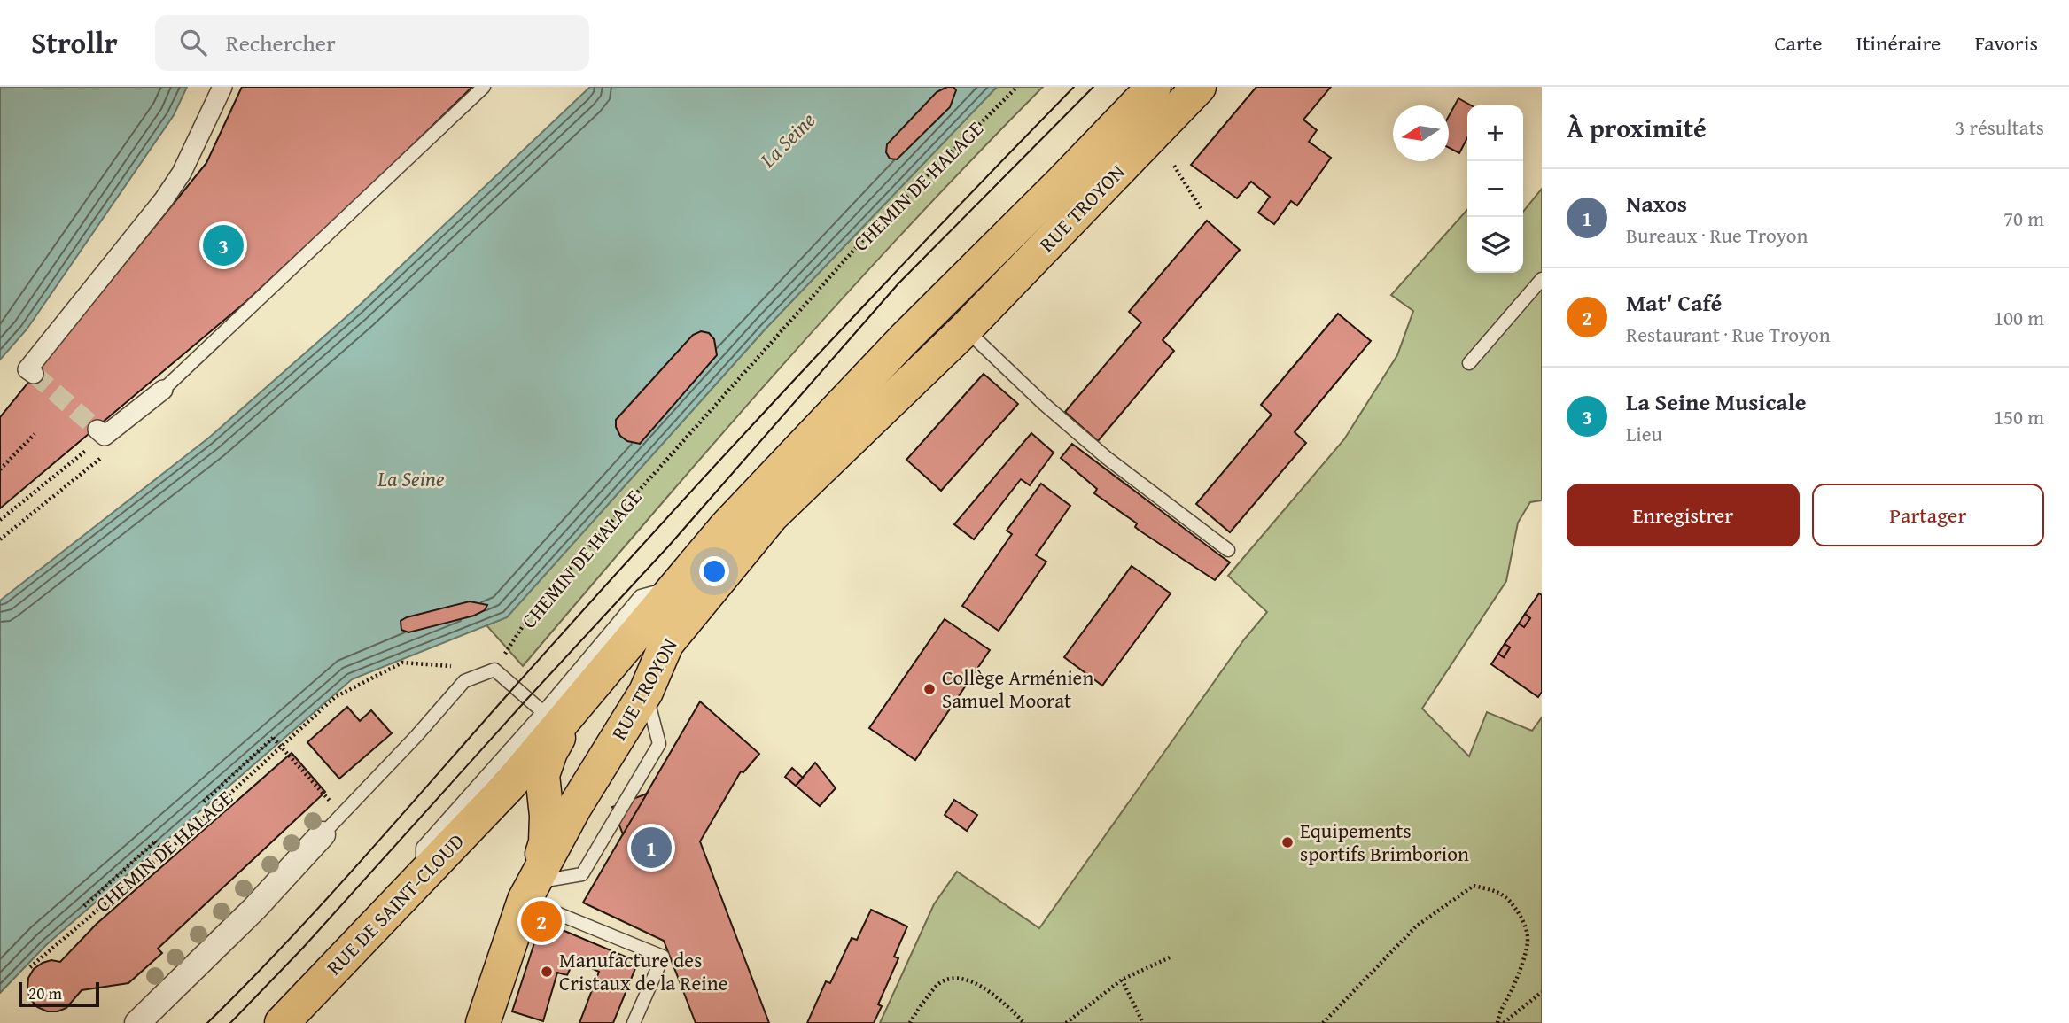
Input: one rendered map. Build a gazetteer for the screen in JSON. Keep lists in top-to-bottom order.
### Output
{
  "streets": {
    "main road": ["RUE TROYON", "RUE DE SAINT-CLOUD"],
    "path": ["CHEMIN DE HALAGE"]
  },
  "crossings": [
    ["RUE TROYON", "RUE DE SAINT-CLOUD"]
  ],
  "water": ["La Seine"],
  "places": ["Collège Arménien Samuel Moorat", "Equipements sportifs Brimborion", "Manufacture des Cristaux de la Reine"],
  "scale_bar": "20 m",
  "north": "left",
  "page": {
    "header": "Strollr",
    "search": "Rechercher",
    "nav": ["Carte", "Itinéraire", "Favoris"],
    "heading": ["À proximité", "3 résultats"],
    "map_buttons": ["+", "−"],
    "list": [
      {
        "mark": "1",
        "name": "Naxos",
        "note": "Bureaux · Rue Troyon",
        "value": "70 m"
      },
      {
        "mark": "2",
        "name": "Mat' Café",
        "note": "Restaurant · Rue Troyon",
        "value": "100 m"
      },
      {
        "mark": "3",
        "name": "La Seine Musicale",
        "note": "Lieu",
        "value": "150 m"
      }
    ],
    "pins": ["3", "1", "2"],
    "buttons": ["Enregistrer", "Partager"],
    "scale": "20 m"
  }
}
